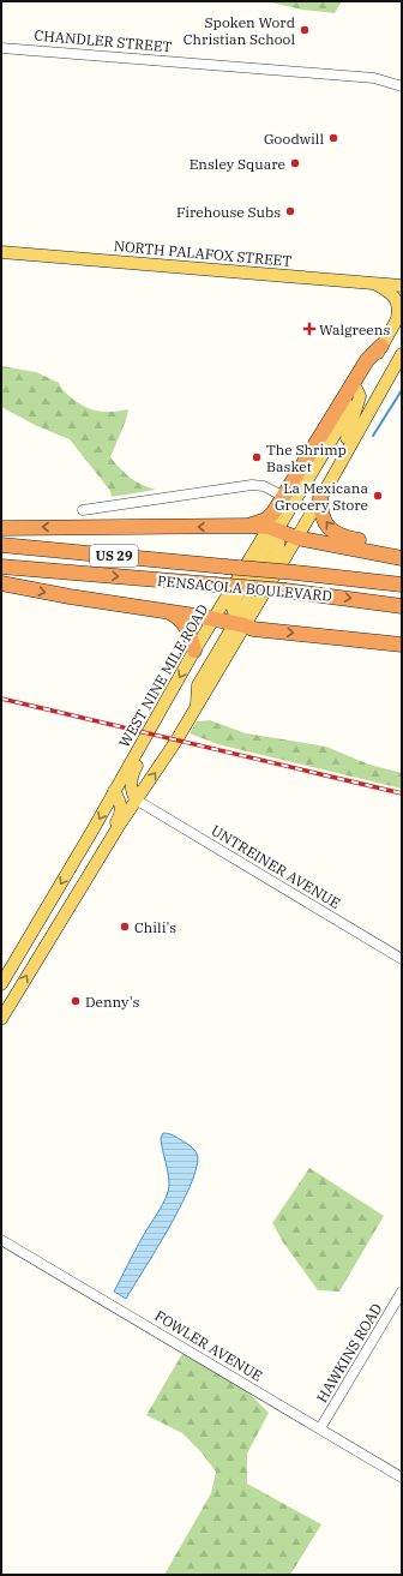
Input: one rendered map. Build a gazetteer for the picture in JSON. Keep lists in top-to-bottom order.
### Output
{
  "streets": {
    "highway": ["US 29", "PENSACOLA BOULEVARD"],
    "main road": ["NORTH PALAFOX STREET", "WEST NINE MILE ROAD"],
    "street": [
      "CHANDLER STREET",
      "UNTREINER AVENUE",
      "FOWLER AVENUE",
      "HAWKINS ROAD"
    ]
  },
  "crossings": [
    ["FOWLER AVENUE", "HAWKINS ROAD"]
  ],
  "places": {
    "other": [
      "Spoken Word Christian School",
      "Goodwill",
      "Ensley Square",
      "Firehouse Subs",
      "The Shrimp Basket",
      "La Mexicana Grocery Store",
      "Chili's",
      "Denny's"
    ],
    "health": ["Walgreens"]
  }
}
